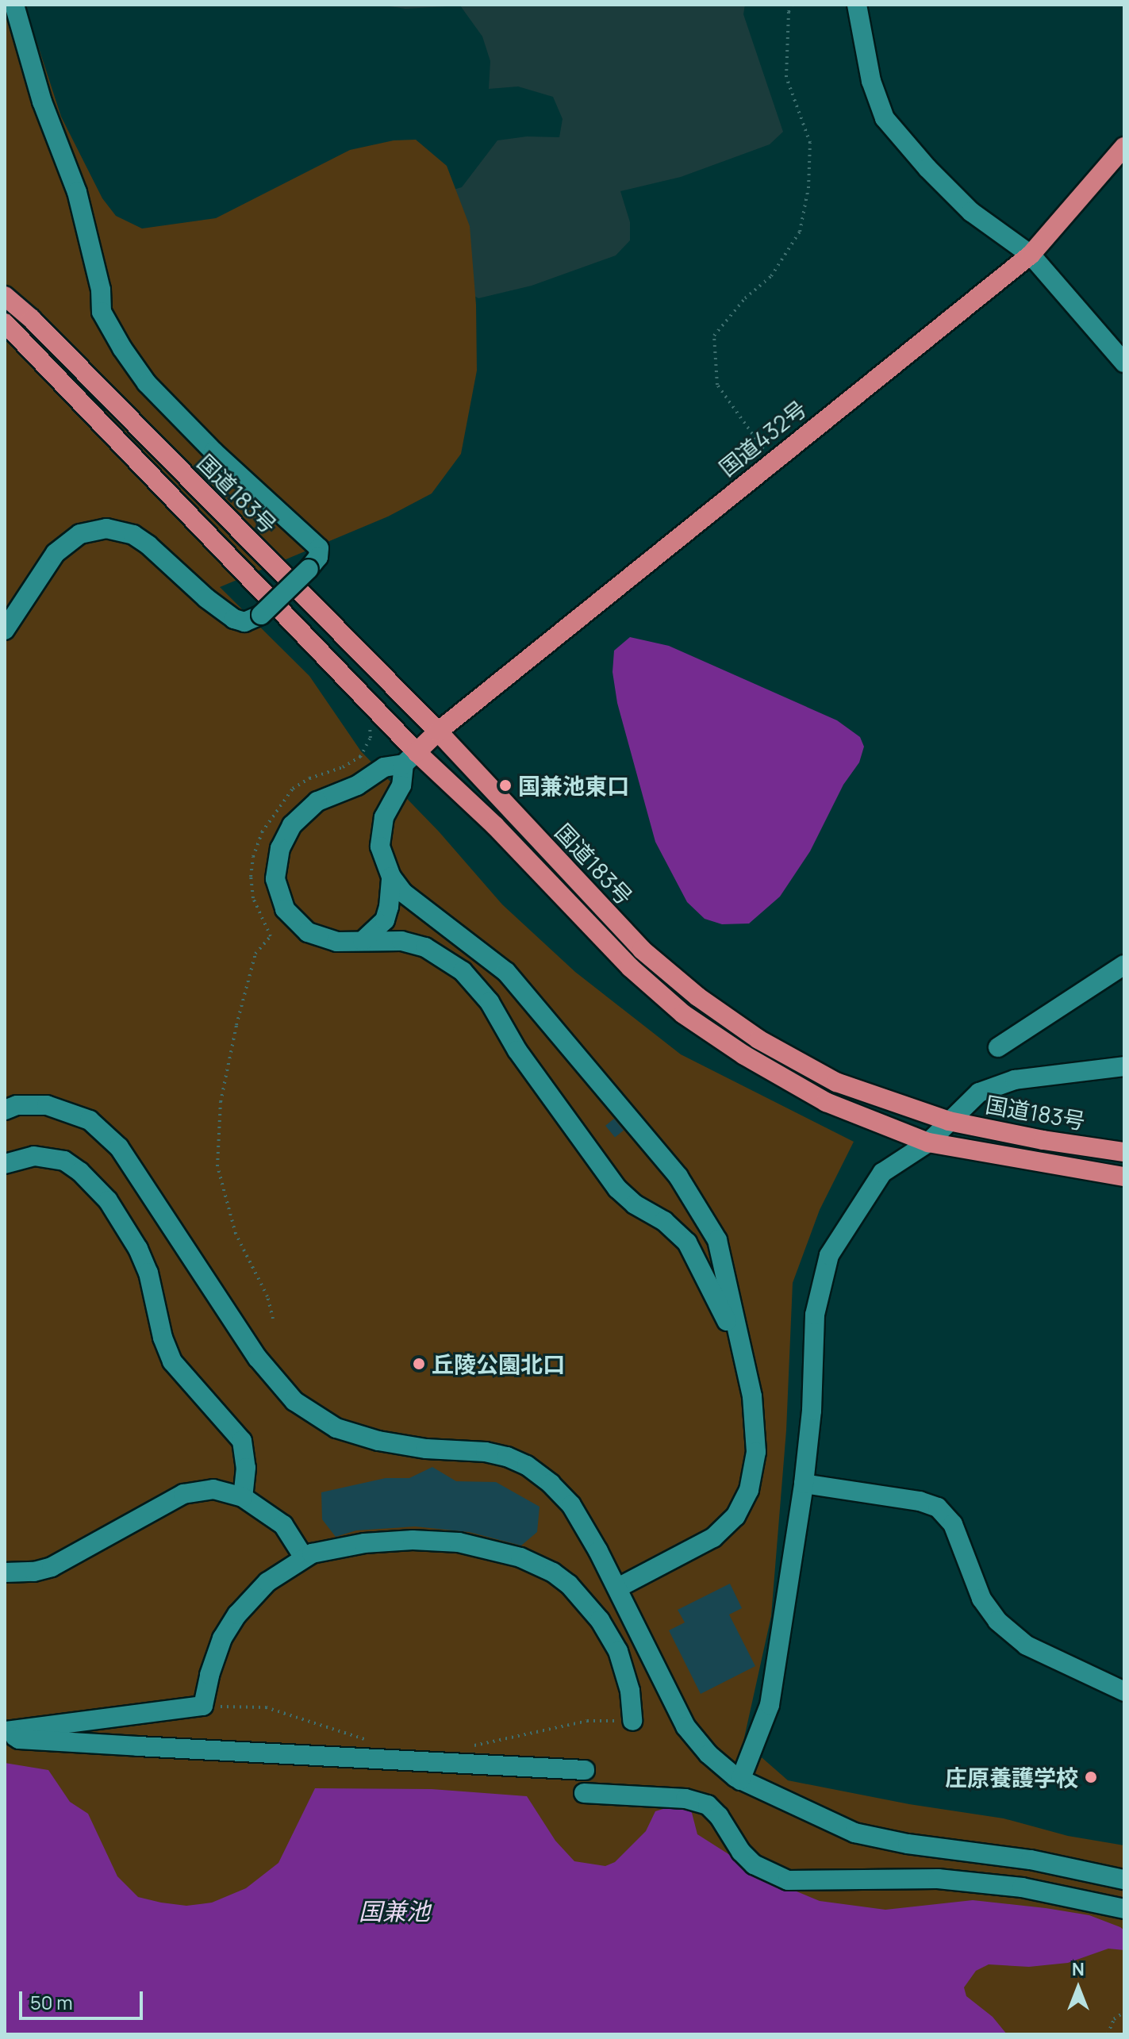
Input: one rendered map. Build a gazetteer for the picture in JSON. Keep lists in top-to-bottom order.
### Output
{
  "streets": {
    "highway": ["国道432号", "国道183号"]
  },
  "crossings": [
    ["国道432号", "国道183号"]
  ],
  "water": ["国兼池"],
  "places": ["国兼池東口", "丘陵公園北口", "庄原養護学校"],
  "scale_bar": "50 m",
  "north": "top"
}
